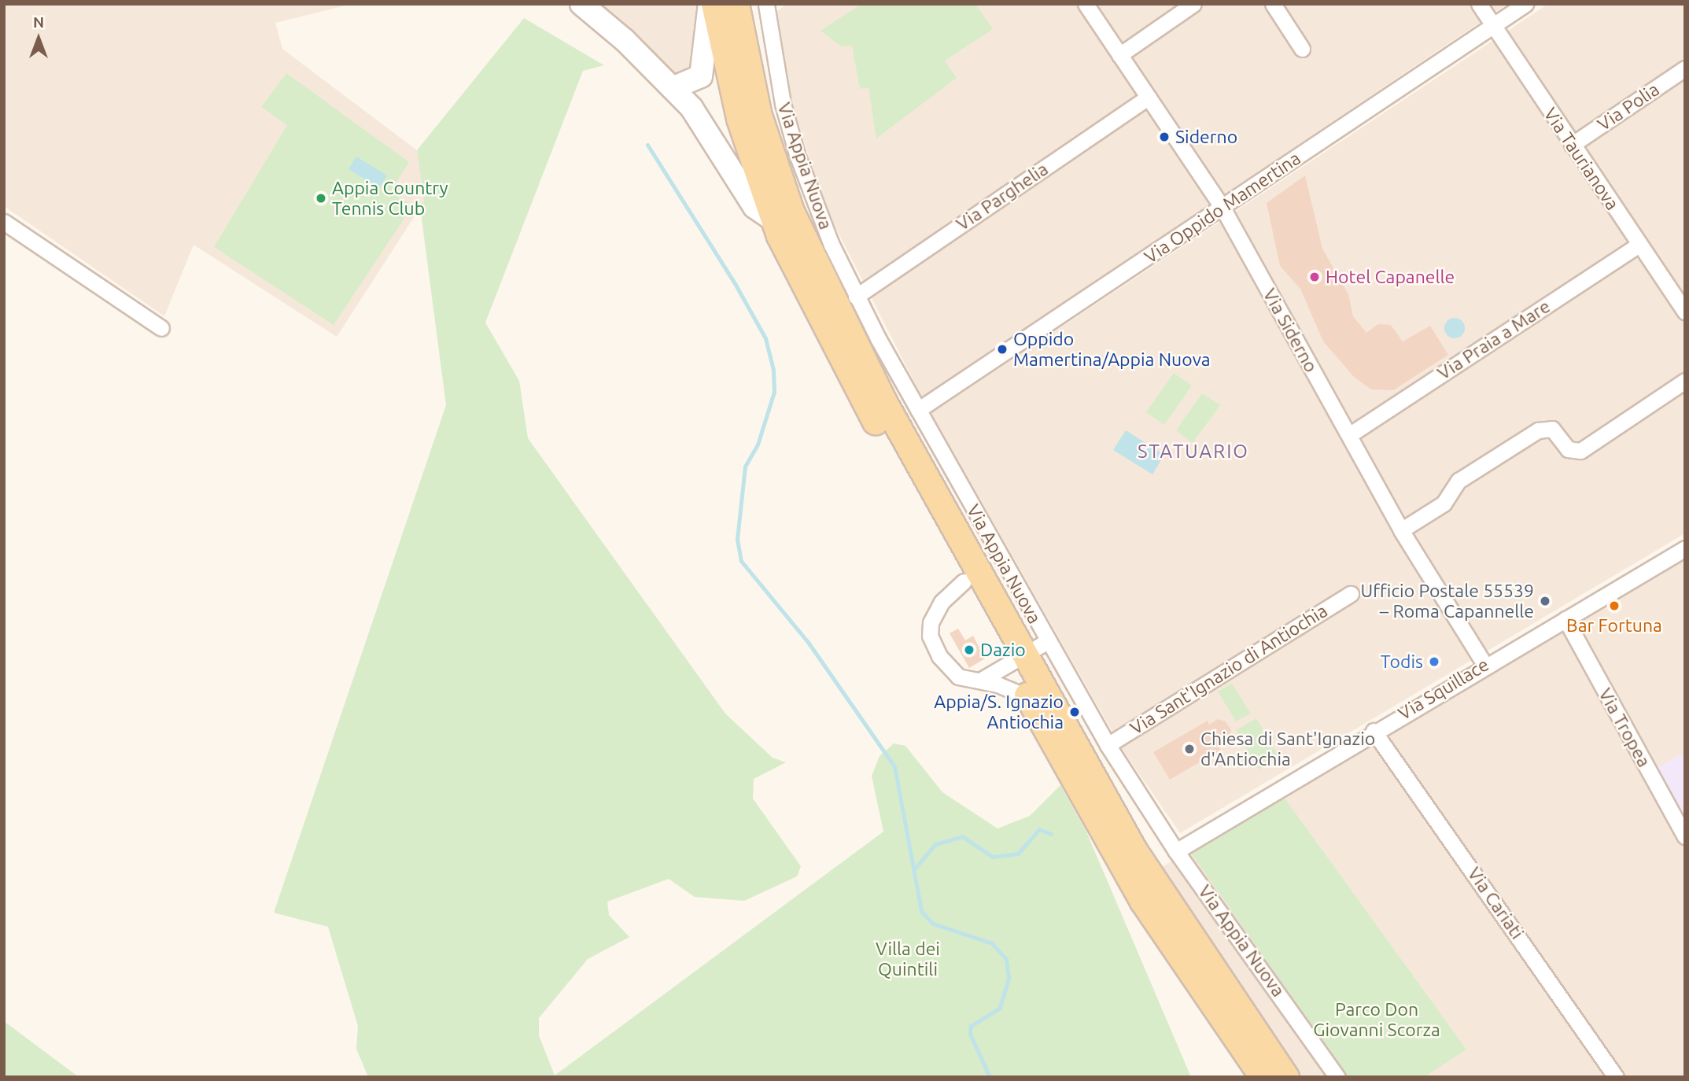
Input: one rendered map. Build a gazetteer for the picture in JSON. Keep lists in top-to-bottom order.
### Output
{
  "streets": {
    "main road": ["Via Appia Nuova"],
    "street": [
      "Via Polia",
      "Via Taurianova",
      "Via Parghelia",
      "Via Oppido Mamertina",
      "Via Siderno",
      "Via Praia a Mare",
      "Via Sant'Ignazio di Antiochia",
      "Via Squillace",
      "Via Tropea",
      "Via Cariati"
    ]
  },
  "crossings": [
    ["Via Polia", "Via Taurianova"],
    ["Via Taurianova", "Via Oppido Mamertina"],
    ["Via Taurianova", "Via Praia a Mare"],
    ["Via Appia Nuova", "Via Parghelia"],
    ["Via Appia Nuova", "Via Oppido Mamertina"],
    ["Via Appia Nuova", "Via Sant'Ignazio di Antiochia"],
    ["Via Appia Nuova", "Via Squillace"],
    ["Via Parghelia", "Via Siderno"],
    ["Via Oppido Mamertina", "Via Siderno"],
    ["Via Siderno", "Via Praia a Mare"],
    ["Via Siderno", "Via Squillace"],
    ["Via Squillace", "Via Tropea"],
    ["Via Squillace", "Via Cariati"]
  ],
  "districts": ["STATUARIO"],
  "parks": ["Villa dei Quintili", "Parco Don Giovanni Scorza"],
  "places": [
    "Siderno",
    "Appia Country Tennis Club",
    "Hotel Capanelle",
    "Oppido Mamertina/Appia Nuova",
    "Ufficio Postale 55539 – Roma Capannelle",
    "Bar Fortuna",
    "Dazio",
    "Todis",
    "Appia/S. Ignazio Antiochia",
    "Chiesa di Sant'Ignazio d'Antiochia"
  ],
  "north": "top"
}
